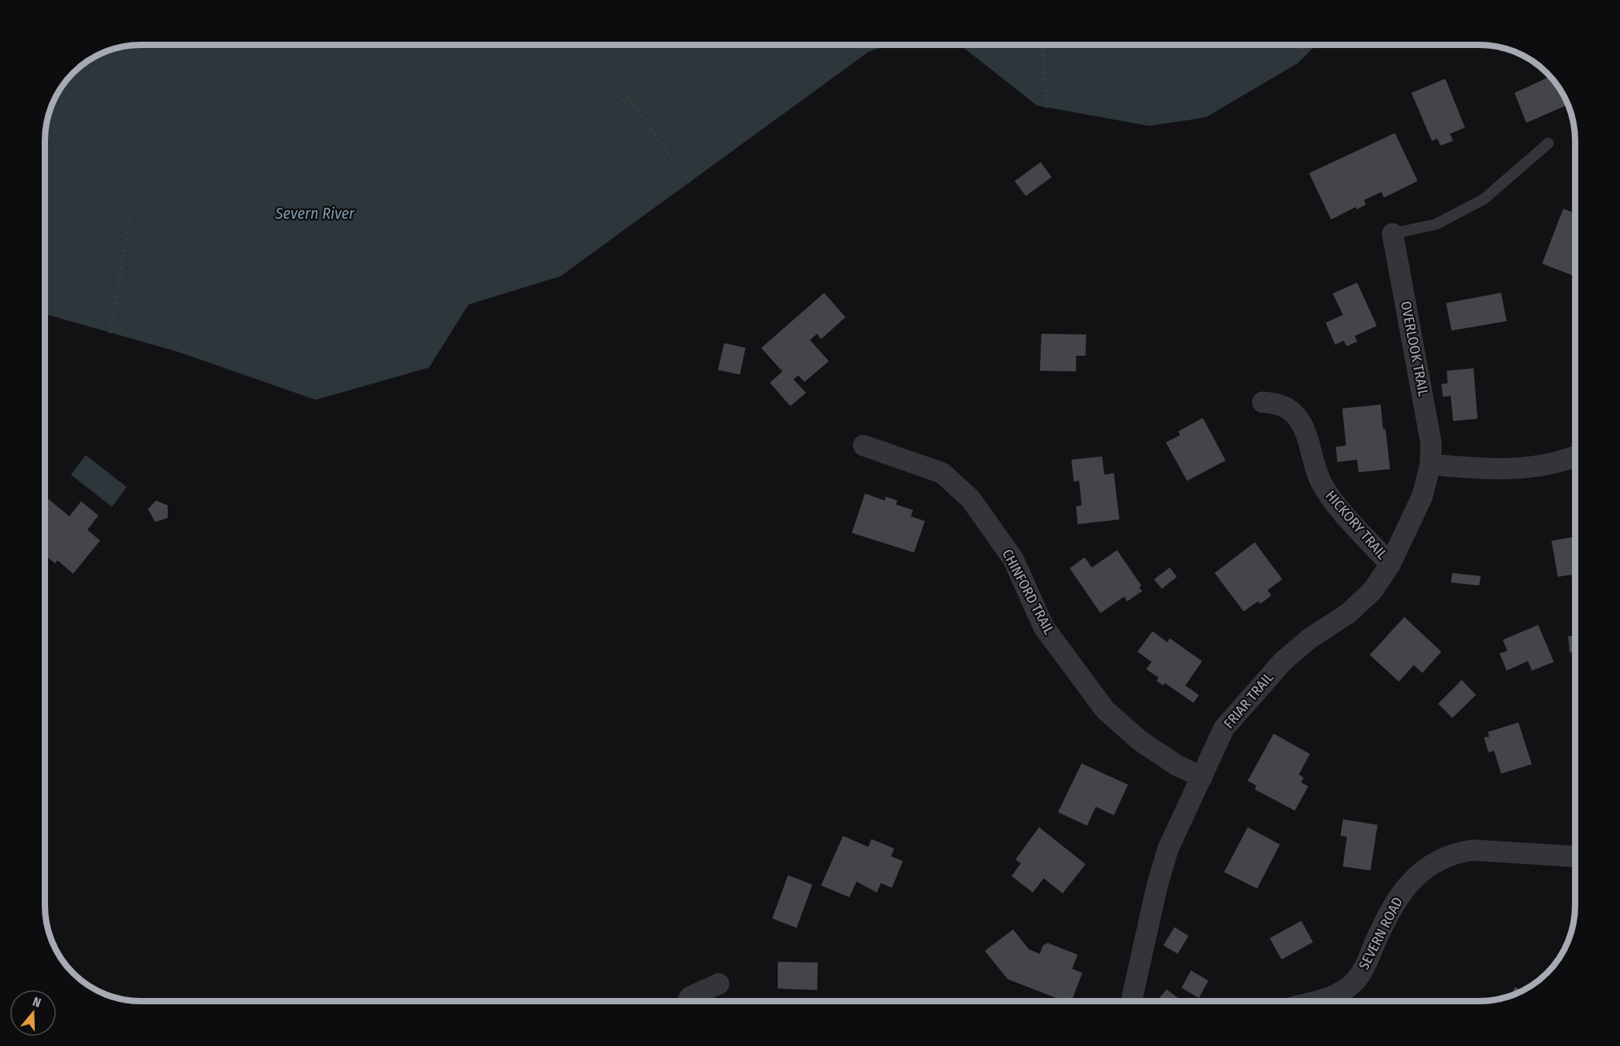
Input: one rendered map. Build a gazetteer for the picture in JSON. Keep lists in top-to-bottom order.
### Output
{
  "streets": {
    "street": [
      "OVERLOOK TRAIL",
      "HICKORY TRAIL",
      "CHINFORD TRAIL",
      "FRIAR TRAIL",
      "SEVERN ROAD"
    ]
  },
  "crossings": [
    ["OVERLOOK TRAIL", "FRIAR TRAIL"],
    ["HICKORY TRAIL", "FRIAR TRAIL"],
    ["CHINFORD TRAIL", "FRIAR TRAIL"]
  ],
  "water": ["Severn River"],
  "north": "top"
}
